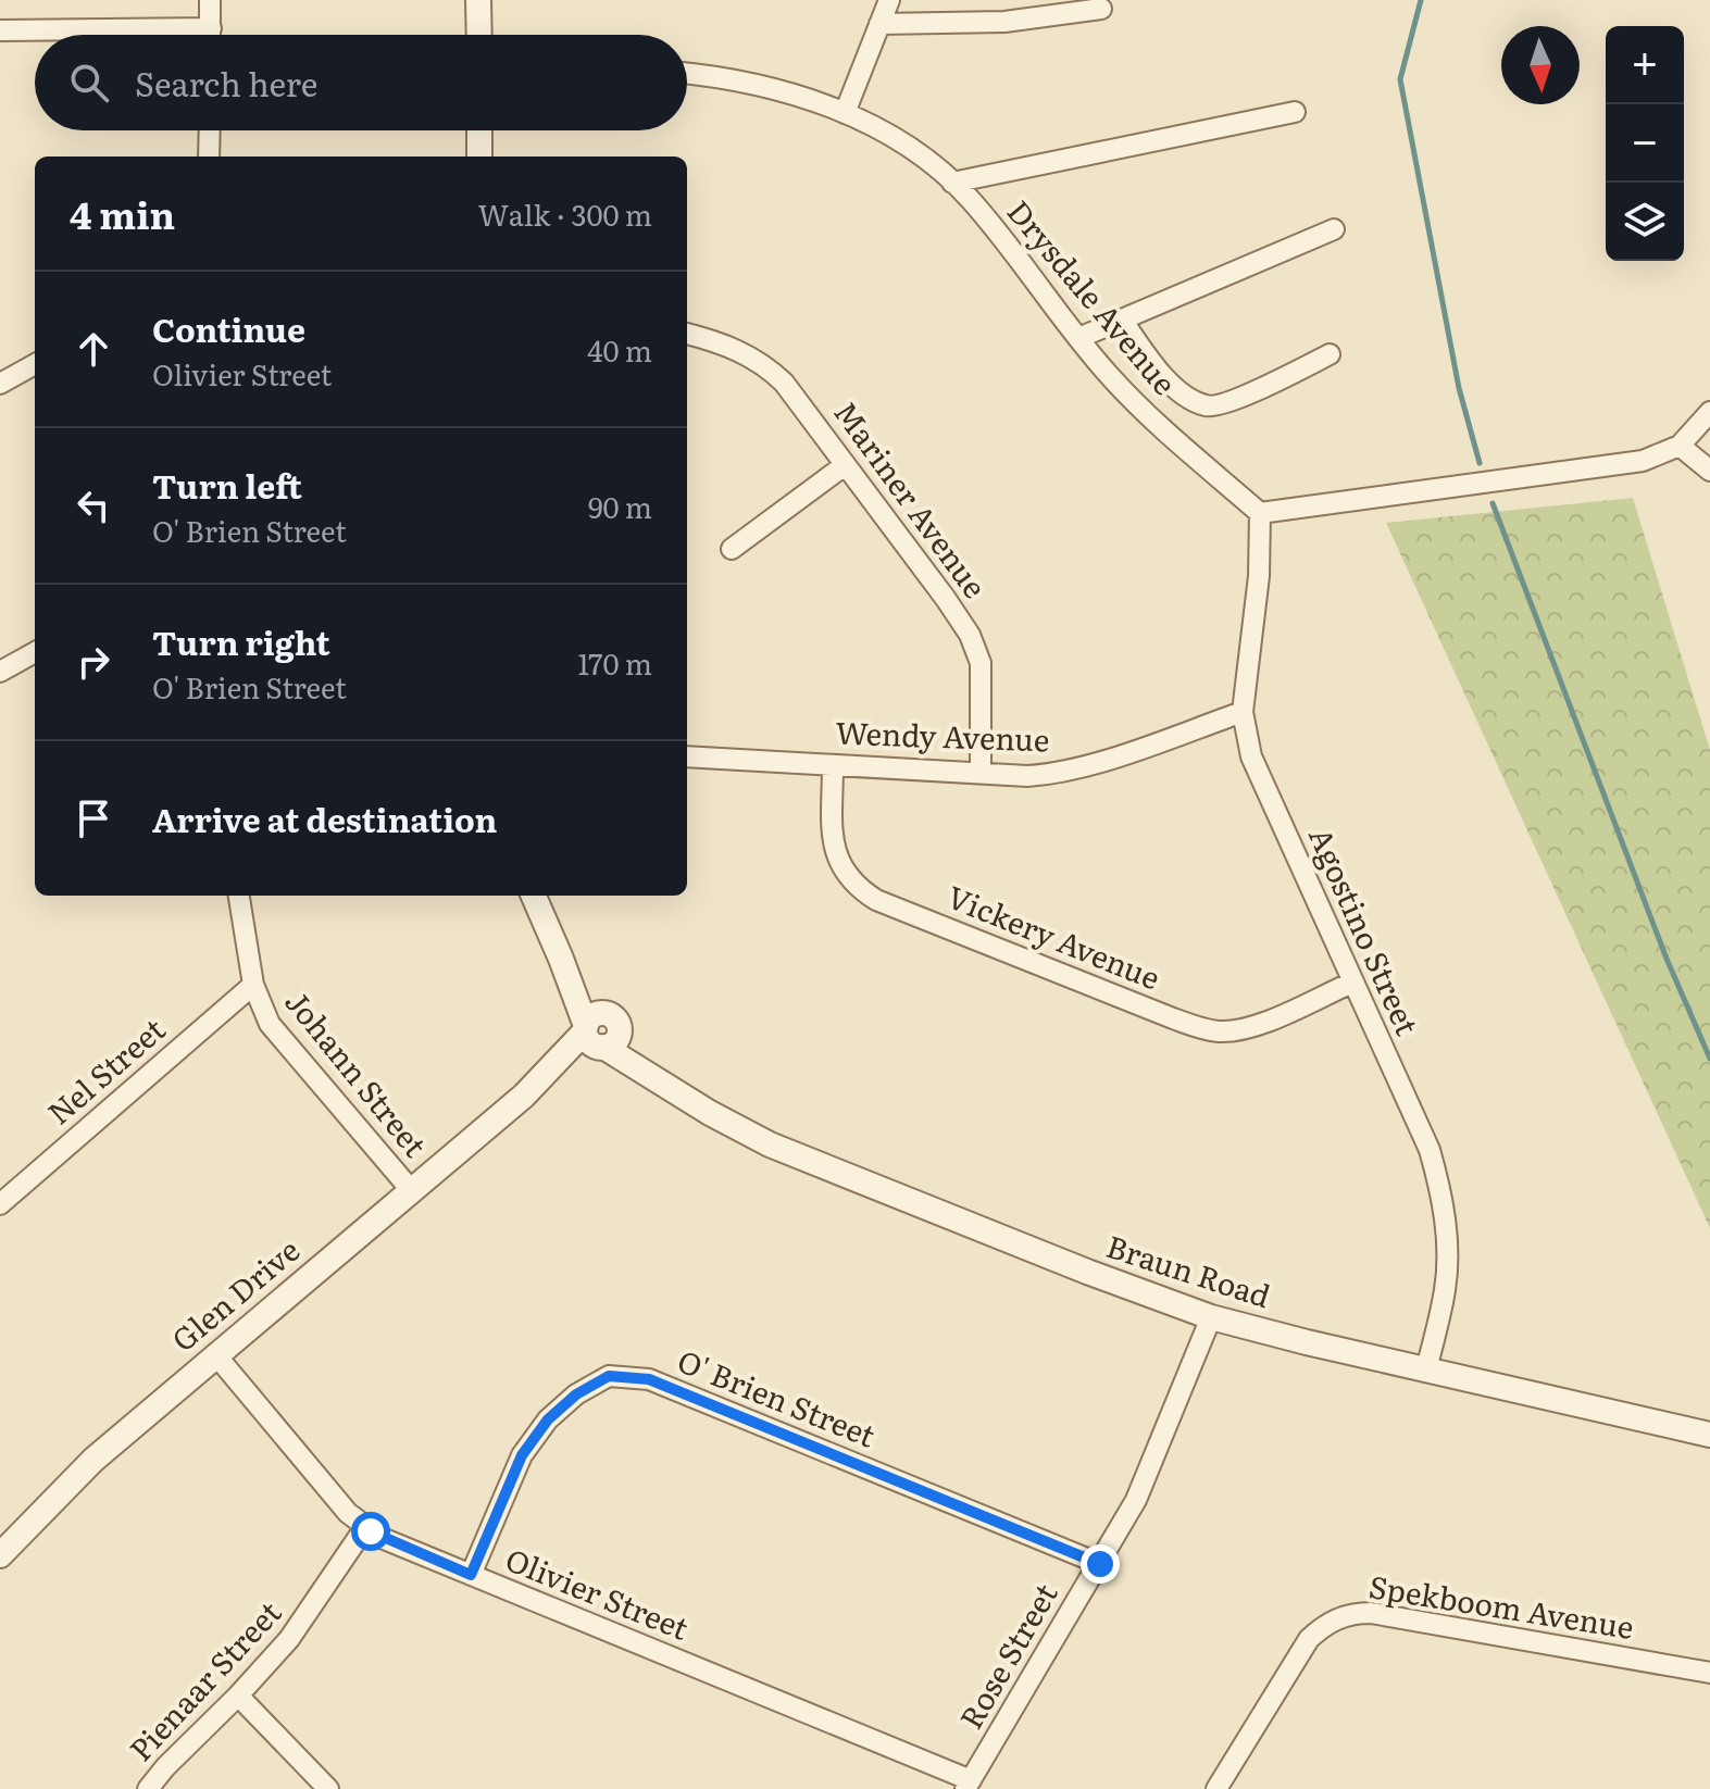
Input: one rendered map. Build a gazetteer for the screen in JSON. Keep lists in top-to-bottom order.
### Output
{
  "streets": {
    "street": [
      "Drysdale Avenue",
      "Mariner Avenue",
      "Wendy Avenue",
      "Agostino Street",
      "Vickery Avenue",
      "Nel Street",
      "Johann Street",
      "Braun Road",
      "Glen Drive",
      "O' Brien Street",
      "Olivier Street",
      "Spekboom Avenue",
      "Rose Street",
      "Pienaar Street"
    ]
  },
  "crossings": [
    ["Drysdale Avenue", "Agostino Street"],
    ["Mariner Avenue", "Wendy Avenue"],
    ["Wendy Avenue", "Agostino Street"],
    ["Wendy Avenue", "Vickery Avenue"],
    ["Agostino Street", "Vickery Avenue"],
    ["Agostino Street", "Braun Road"],
    ["Nel Street", "Johann Street"],
    ["Johann Street", "Glen Drive"],
    ["Braun Road", "Glen Drive"],
    ["Braun Road", "Rose Street"],
    ["Glen Drive", "Olivier Street"],
    ["O' Brien Street", "Olivier Street"],
    ["O' Brien Street", "Rose Street"],
    ["Olivier Street", "Rose Street"],
    ["Olivier Street", "Pienaar Street"]
  ],
  "north": "bottom",
  "page": {
    "map_buttons": ["+", "−"],
    "search": "Search here",
    "heading": ["4 min", "Walk · 300 m"],
    "list": [
      ["Continue", "Olivier Street", "40 m"],
      ["Turn left", "O' Brien Street", "90 m"],
      ["Turn right", "O' Brien Street", "170 m"],
      "Arrive at destination"
    ]
  }
}
